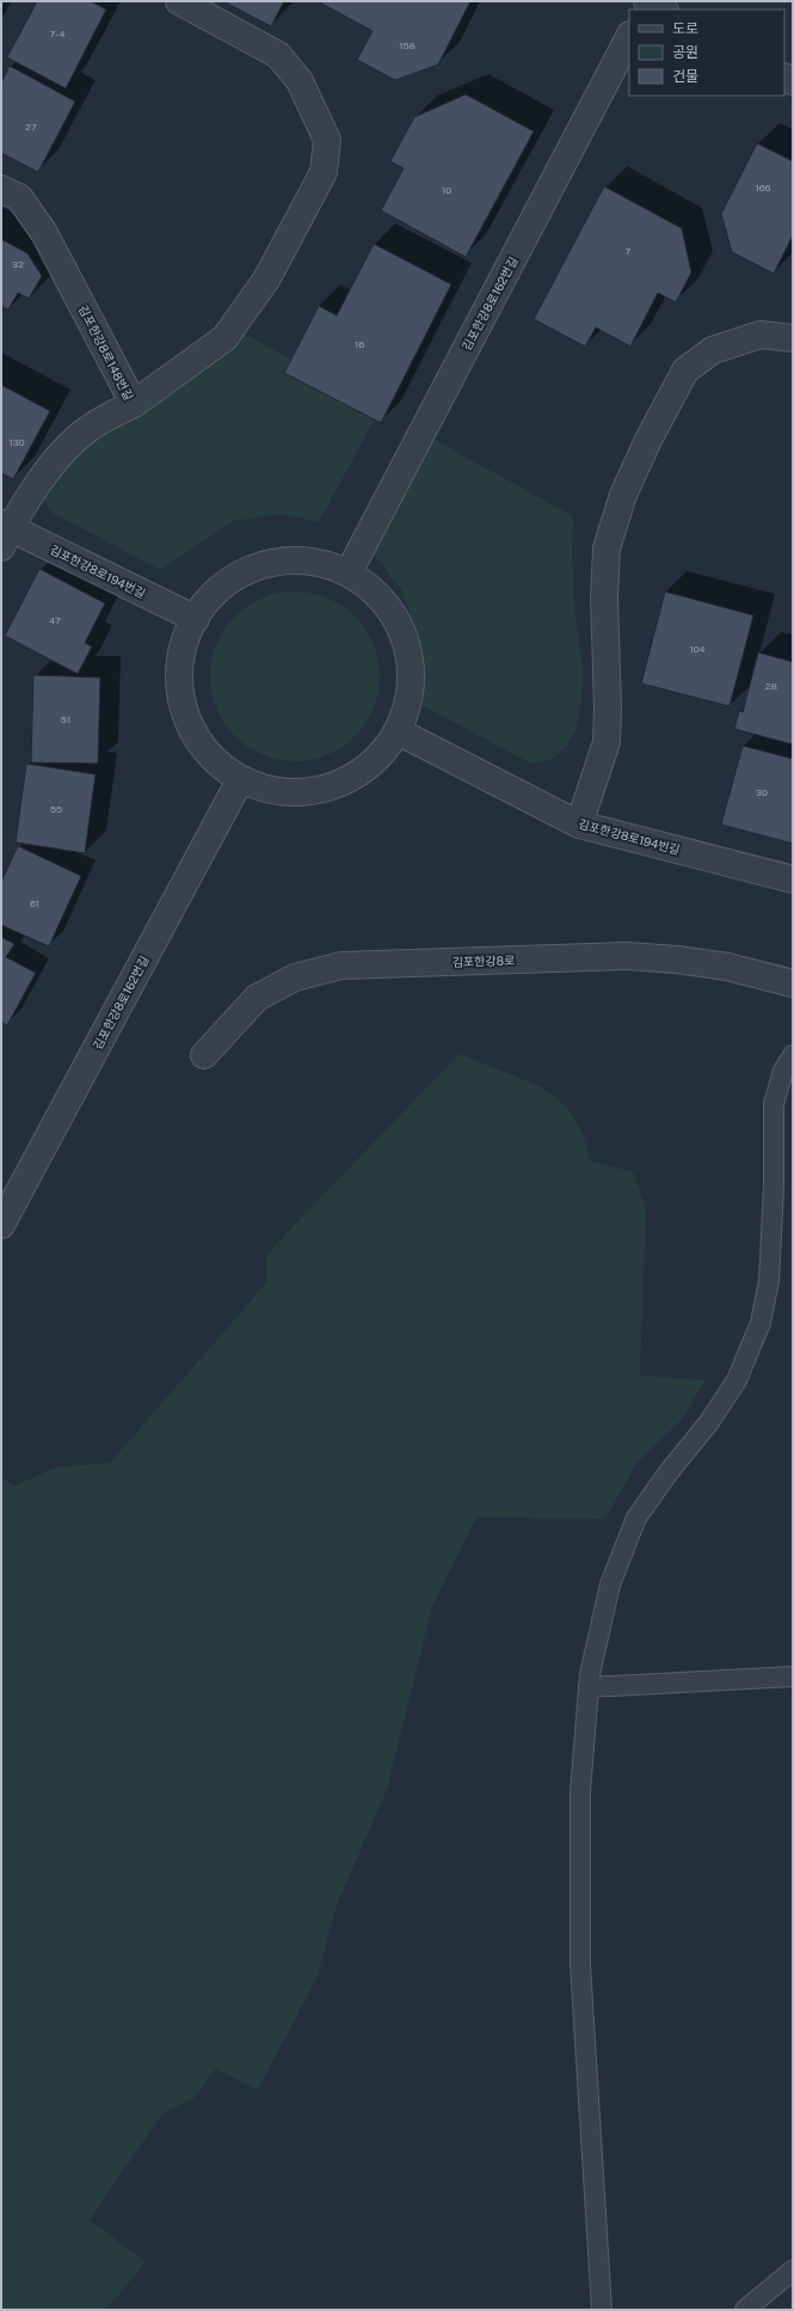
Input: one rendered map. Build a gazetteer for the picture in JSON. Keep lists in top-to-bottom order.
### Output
{
  "streets": {
    "street": [
      "김포한강8로162번길",
      "김포한강8로148번길",
      "김포한강8로194번길",
      "김포한강8로"
    ]
  },
  "crossings": [
    ["김포한강8로148번길", "김포한강8로194번길"]
  ],
  "house_numbers": [
    "7-4",
    "158",
    "27",
    "166",
    "10",
    "7",
    "32",
    "16",
    "130",
    "47",
    "104",
    "28",
    "51",
    "30",
    "55",
    "61"
  ],
  "legend": ["도로", "공원", "건물"]
}
